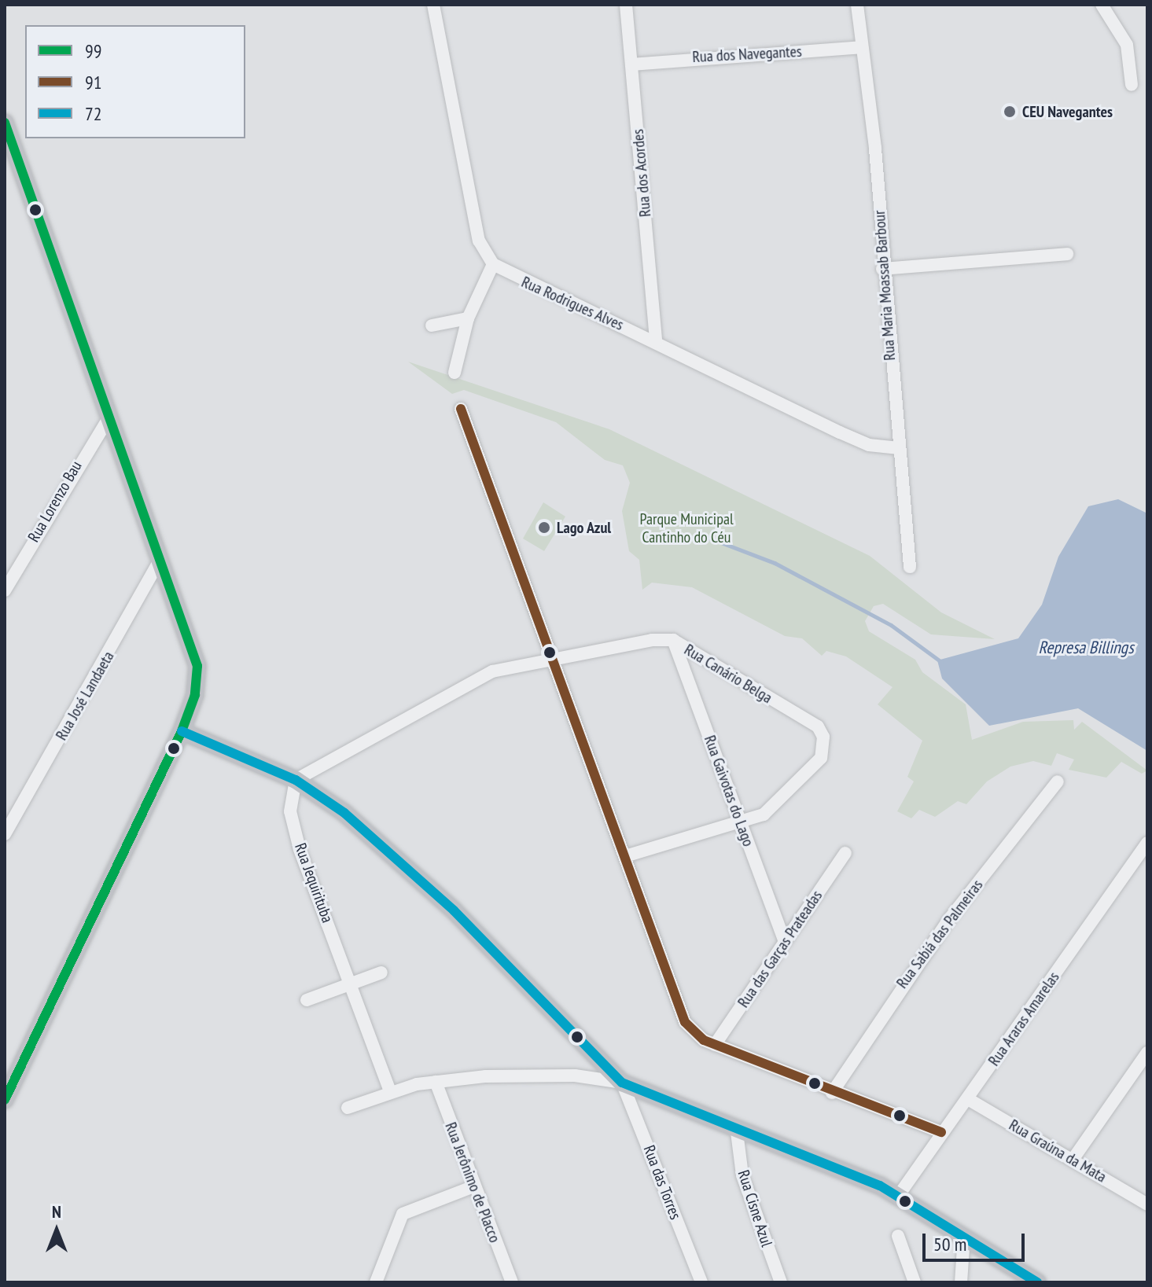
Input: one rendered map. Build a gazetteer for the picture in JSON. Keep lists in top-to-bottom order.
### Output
{
  "streets": {
    "street": [
      "Rua dos Navegantes",
      "Rua dos Acordes",
      "Rua Maria Moassab Barbour",
      "Rua Rodrigues Alves",
      "Rua Lorenzo Bau",
      "Rua Canário Belga",
      "Rua José Landaeta",
      "Rua Gaivotas do Lago",
      "Rua Jequirituba",
      "Rua Sabiá das Palmeiras",
      "Rua das Garças Prateadas",
      "Rua Araras Amarelas",
      "Rua Graúna da Mata",
      "Rua Jerônimo de Placco",
      "Rua das Torres",
      "Rua Cisne Azul"
    ]
  },
  "crossings": [
    ["Rua dos Navegantes", "Rua dos Acordes"],
    ["Rua dos Navegantes", "Rua Maria Moassab Barbour"],
    ["Rua dos Acordes", "Rua Rodrigues Alves"],
    ["Rua Maria Moassab Barbour", "Rua Rodrigues Alves"],
    ["Rua Canário Belga", "Rua Gaivotas do Lago"],
    ["Rua Canário Belga", "Rua Jequirituba"],
    ["Rua Gaivotas do Lago", "Rua das Garças Prateadas"],
    ["Rua Araras Amarelas", "Rua Graúna da Mata"]
  ],
  "water": ["Represa Billings"],
  "parks": ["Parque Municipal Cantinho do Céu"],
  "places": ["CEU Navegantes", "Lago Azul"],
  "lines": ["transit line 99", "transit line 91", "transit line 72"],
  "legend": ["99", "91", "72"],
  "scale_bar": "50 m",
  "north": "top"
}
